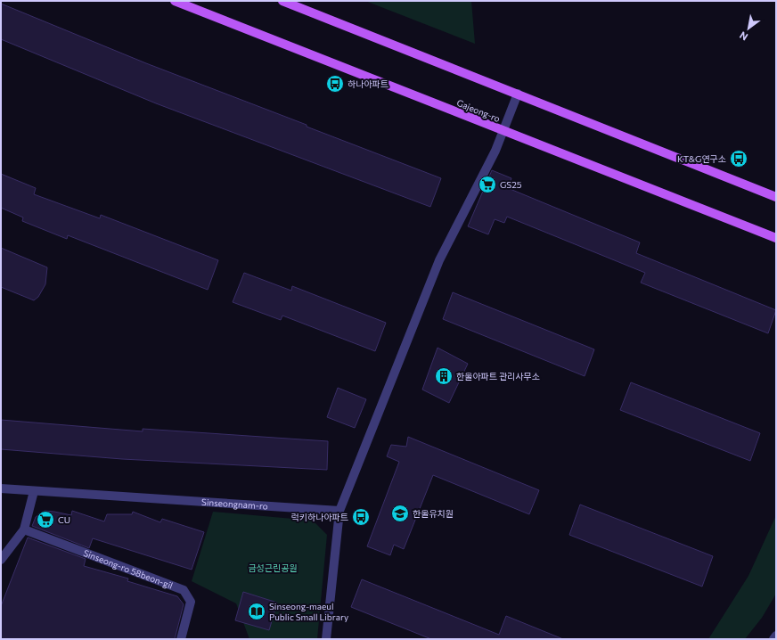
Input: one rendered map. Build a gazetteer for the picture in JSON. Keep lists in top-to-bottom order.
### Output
{
  "streets": {
    "main road": ["Gajeong-ro"],
    "street": ["Sinseongnam-ro", "Sinseong-ro 58beon-gil"]
  },
  "parks": ["금성근린공원"],
  "places": {
    "bus stop": ["하나아파트", "KT&G연구소", "럭키하나아파트"],
    "supermarket": ["GS25", "CU"],
    "building": ["한울아파트 관리사무소"],
    "school or university": ["한울유치원"],
    "library": ["Sinseong-maeul Public Small Library"]
  },
  "north": "bottom left"
}
